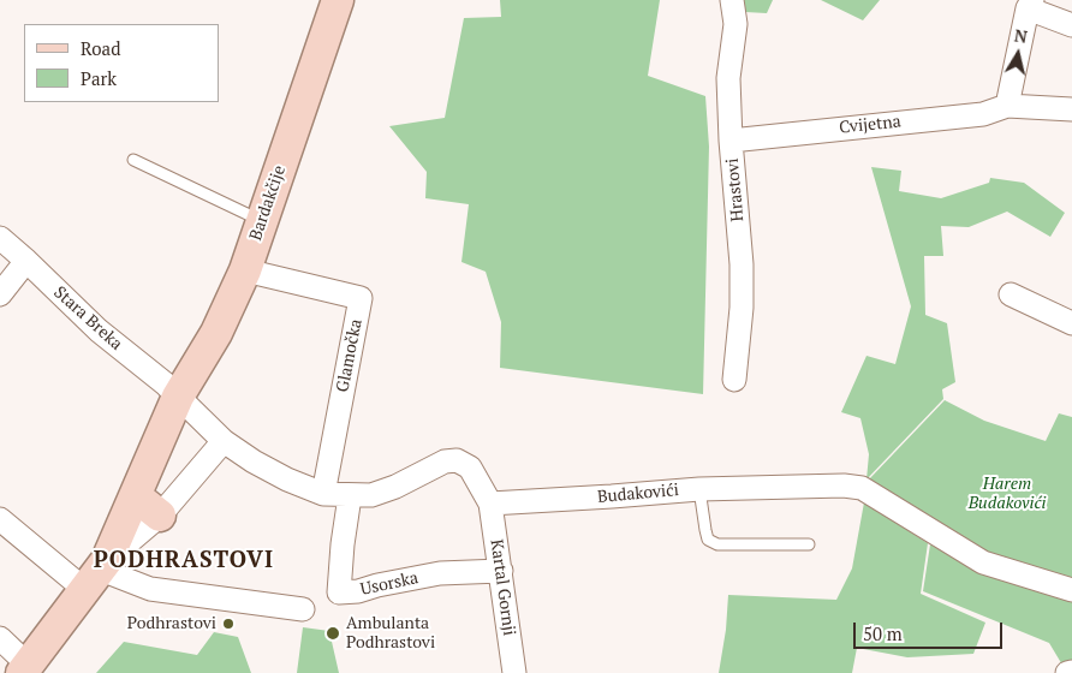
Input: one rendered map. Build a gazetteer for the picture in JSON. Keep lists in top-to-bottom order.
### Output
{
  "streets": {
    "street": [
      "Cvijetna",
      "Hrastovi",
      "Bardakčije",
      "Stara Breka",
      "Glamočka",
      "Budakovići",
      "Usorska",
      "Kartal Gornji"
    ]
  },
  "crossings": [
    ["Cvijetna", "Hrastovi"],
    ["Bardakčije", "Stara Breka"],
    ["Bardakčije", "Glamočka"],
    ["Budakovići", "Kartal Gornji"],
    ["Usorska", "Kartal Gornji"]
  ],
  "districts": ["PODHRASTOVI"],
  "parks": ["Harem Budakovići"],
  "places": ["Podhrastovi", "Ambulanta Podhrastovi"],
  "legend": ["Road", "Park"],
  "scale_bar": "50 m",
  "north": "top"
}
